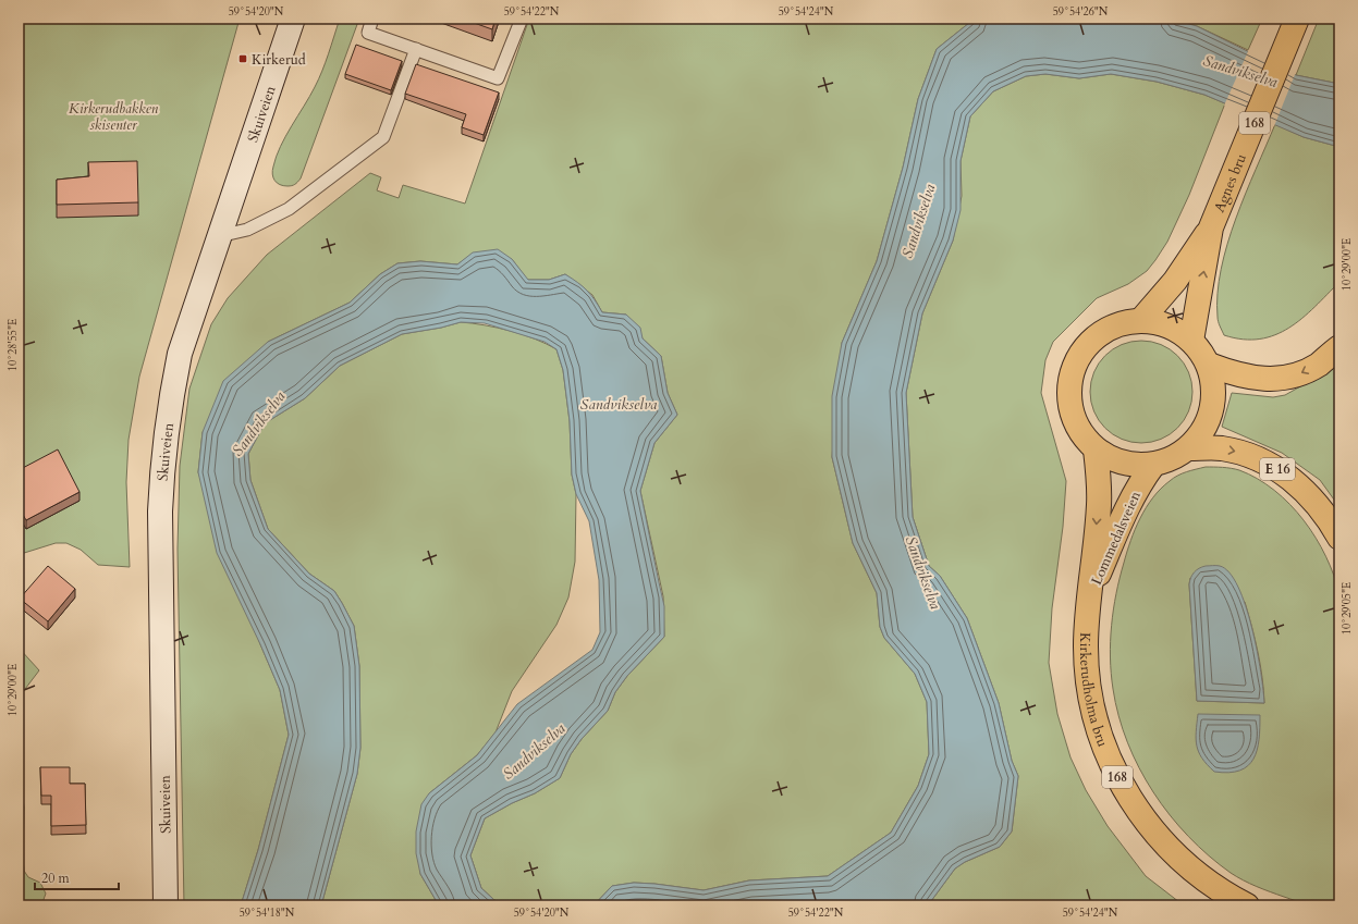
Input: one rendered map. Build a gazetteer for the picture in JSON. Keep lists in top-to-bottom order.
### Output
{
  "streets": {
    "main road": [
      "Skuiveien",
      "168",
      "Agnes bru",
      "E 16",
      "Lommedalsveien",
      "Kirkerudholma bru"
    ]
  },
  "crossings": [
    ["Agnes bru", "E 16"],
    ["Agnes bru", "Lommedalsveien"],
    ["E 16", "Lommedalsveien"],
    ["Lommedalsveien", "Kirkerudholma bru"]
  ],
  "water": ["Sandvikselva"],
  "parks": ["Kirkerudbakken skisenter"],
  "places": {
    "transit": ["Kirkerud"]
  },
  "scale_bar": "20 m",
  "coordinates": [
    "59°54'20\"N",
    "59°54'22\"N",
    "59°54'24\"N",
    "59°54'26\"N",
    "10°29'00\"E",
    "10°28'55\"E",
    "10°29'05\"E",
    "59°54'18\"N"
  ]
}
